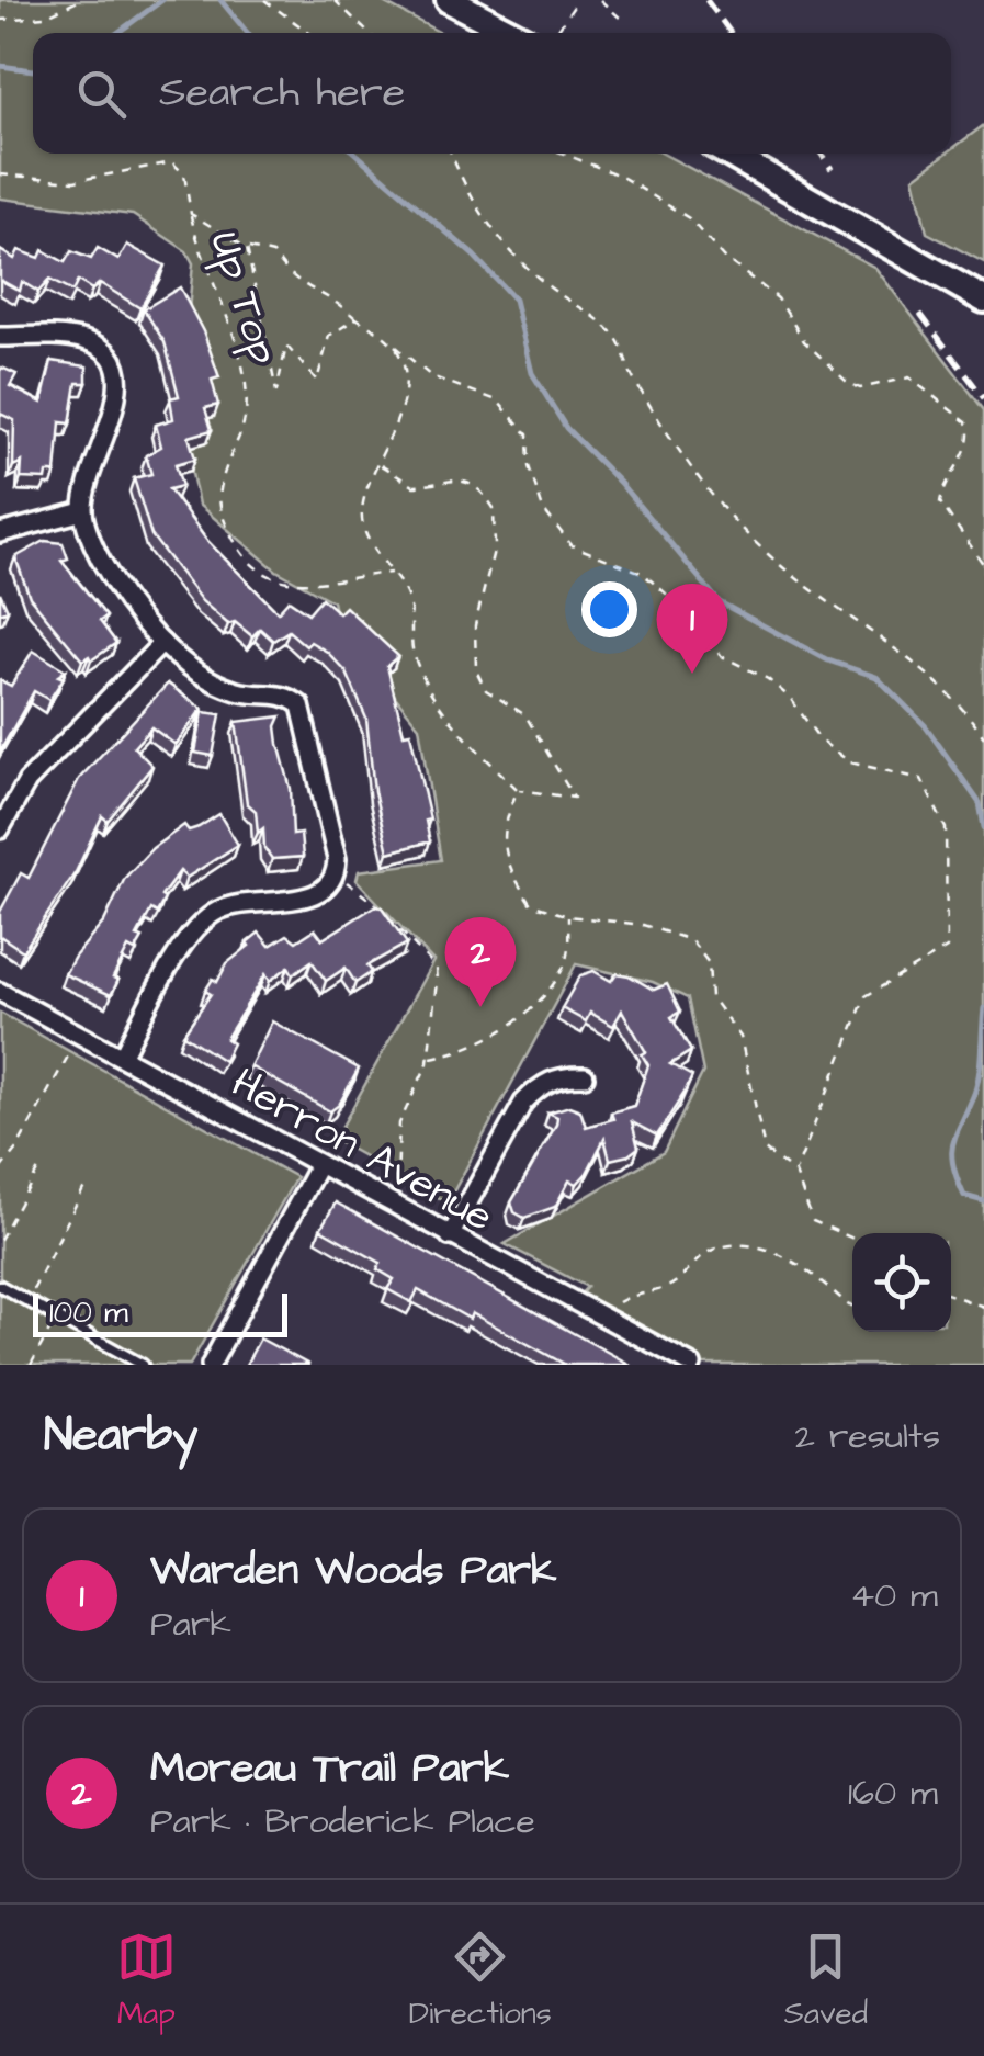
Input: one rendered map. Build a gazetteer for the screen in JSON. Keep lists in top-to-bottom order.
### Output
{
  "streets": {
    "street": ["Herron Avenue"],
    "path": ["Up Top"]
  },
  "scale_bar": "100 m",
  "page": {
    "search": "Search here",
    "pins": ["1", "2"],
    "scale": "100 m",
    "heading": ["Nearby", "2 results"],
    "list": [
      {
        "mark": "1",
        "name": "Warden Woods Park",
        "note": "Park",
        "value": "40 m"
      },
      {
        "mark": "2",
        "name": "Moreau Trail Park",
        "note": "Park · Broderick Place",
        "value": "160 m"
      }
    ],
    "nav": ["Map", "Directions", "Saved"]
  }
}
